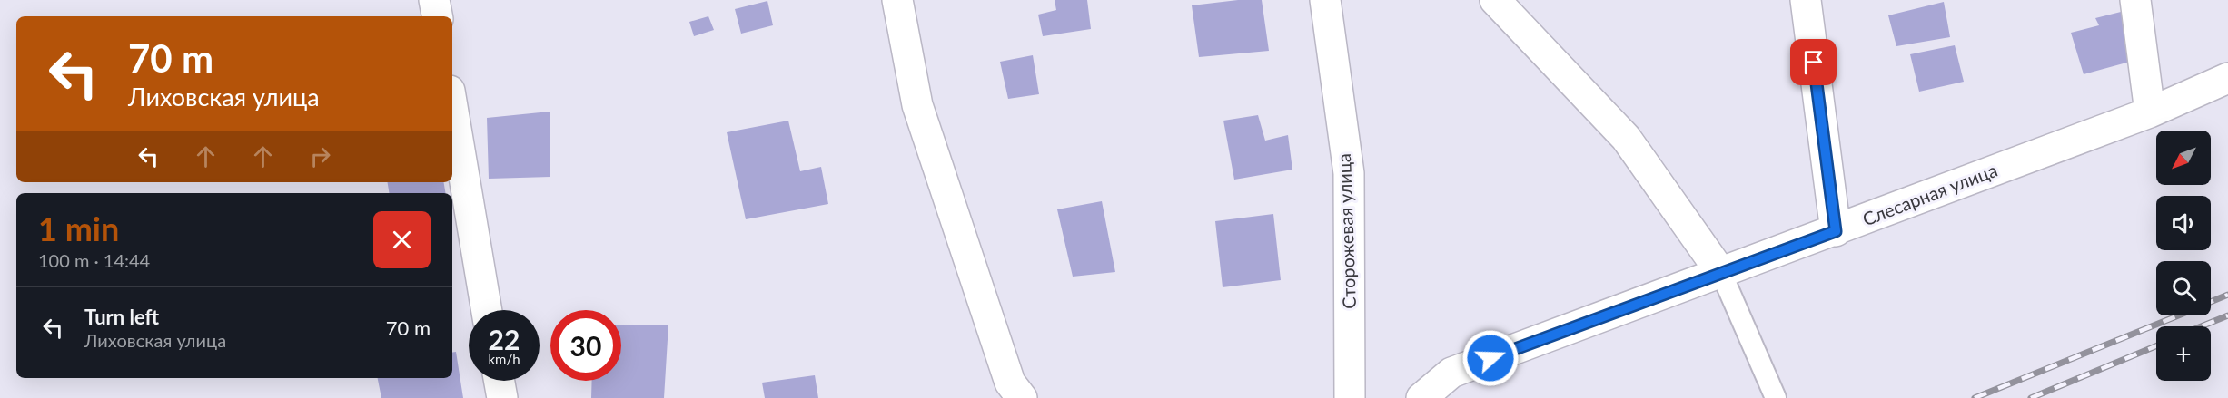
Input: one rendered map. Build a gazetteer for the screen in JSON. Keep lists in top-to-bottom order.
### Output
{
  "streets": {
    "street": ["Слесарная улица", "Сторожевая улица"]
  },
  "north": "bottom left",
  "page": {
    "turn": ["70 m", "Лиховская улица"],
    "map_buttons": "+",
    "heading": ["1 min", "100 m · 14:44"],
    "list": [
      {
        "name": "Turn left",
        "note": "Лиховская улица",
        "value": "70 m"
      }
    ],
    "speed": "22 km/h",
    "limit": "30"
  }
}
